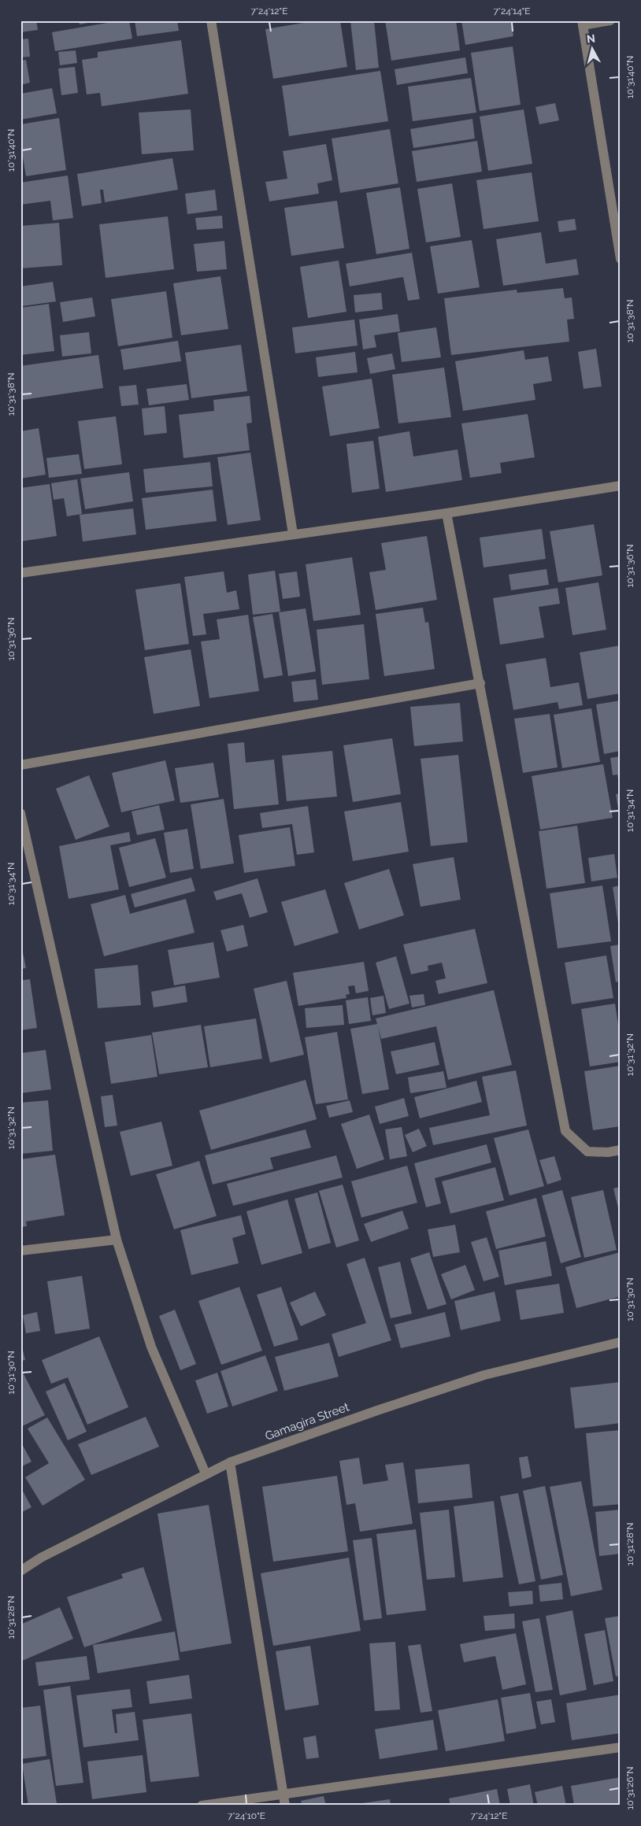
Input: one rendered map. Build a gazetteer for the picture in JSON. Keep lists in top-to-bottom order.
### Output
{
  "streets": {
    "street": ["Gamagira Street"]
  },
  "north": "top",
  "coordinates": [
    "7°24'12\"E",
    "7°24'14\"E",
    "10°31'40\"N",
    "10°31'38\"N",
    "10°31'36\"N",
    "10°31'34\"N",
    "10°31'32\"N",
    "10°31'30\"N",
    "10°31'28\"N",
    "10°31'26\"N",
    "7°24'10\"E"
  ]
}
